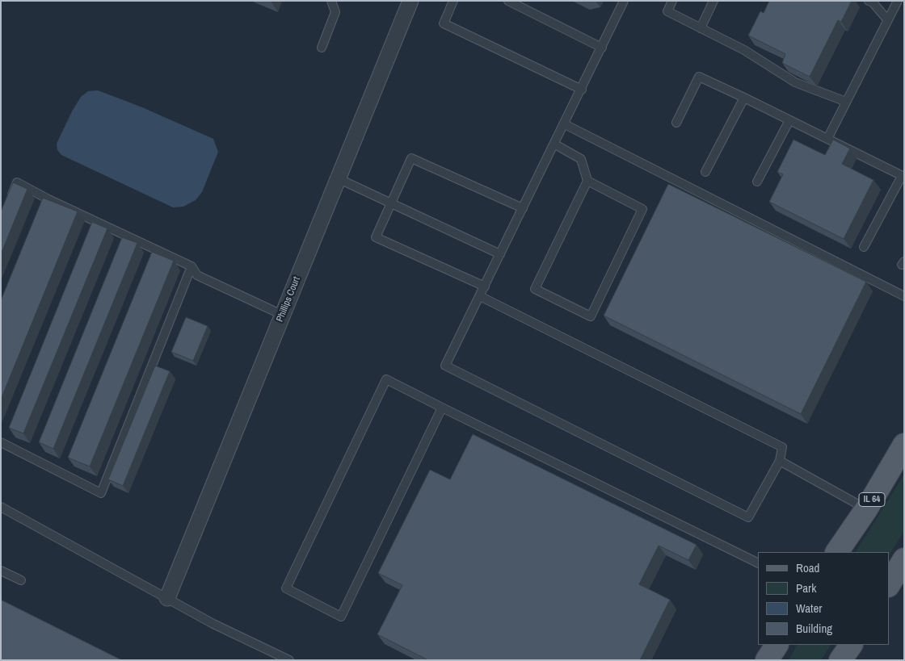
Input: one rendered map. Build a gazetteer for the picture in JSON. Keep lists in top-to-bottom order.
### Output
{
  "streets": {
    "main road": ["IL 64"],
    "street": ["Phillips Court"]
  },
  "legend": [
    "Road",
    "Park",
    "Water",
    "Building"
  ]
}
